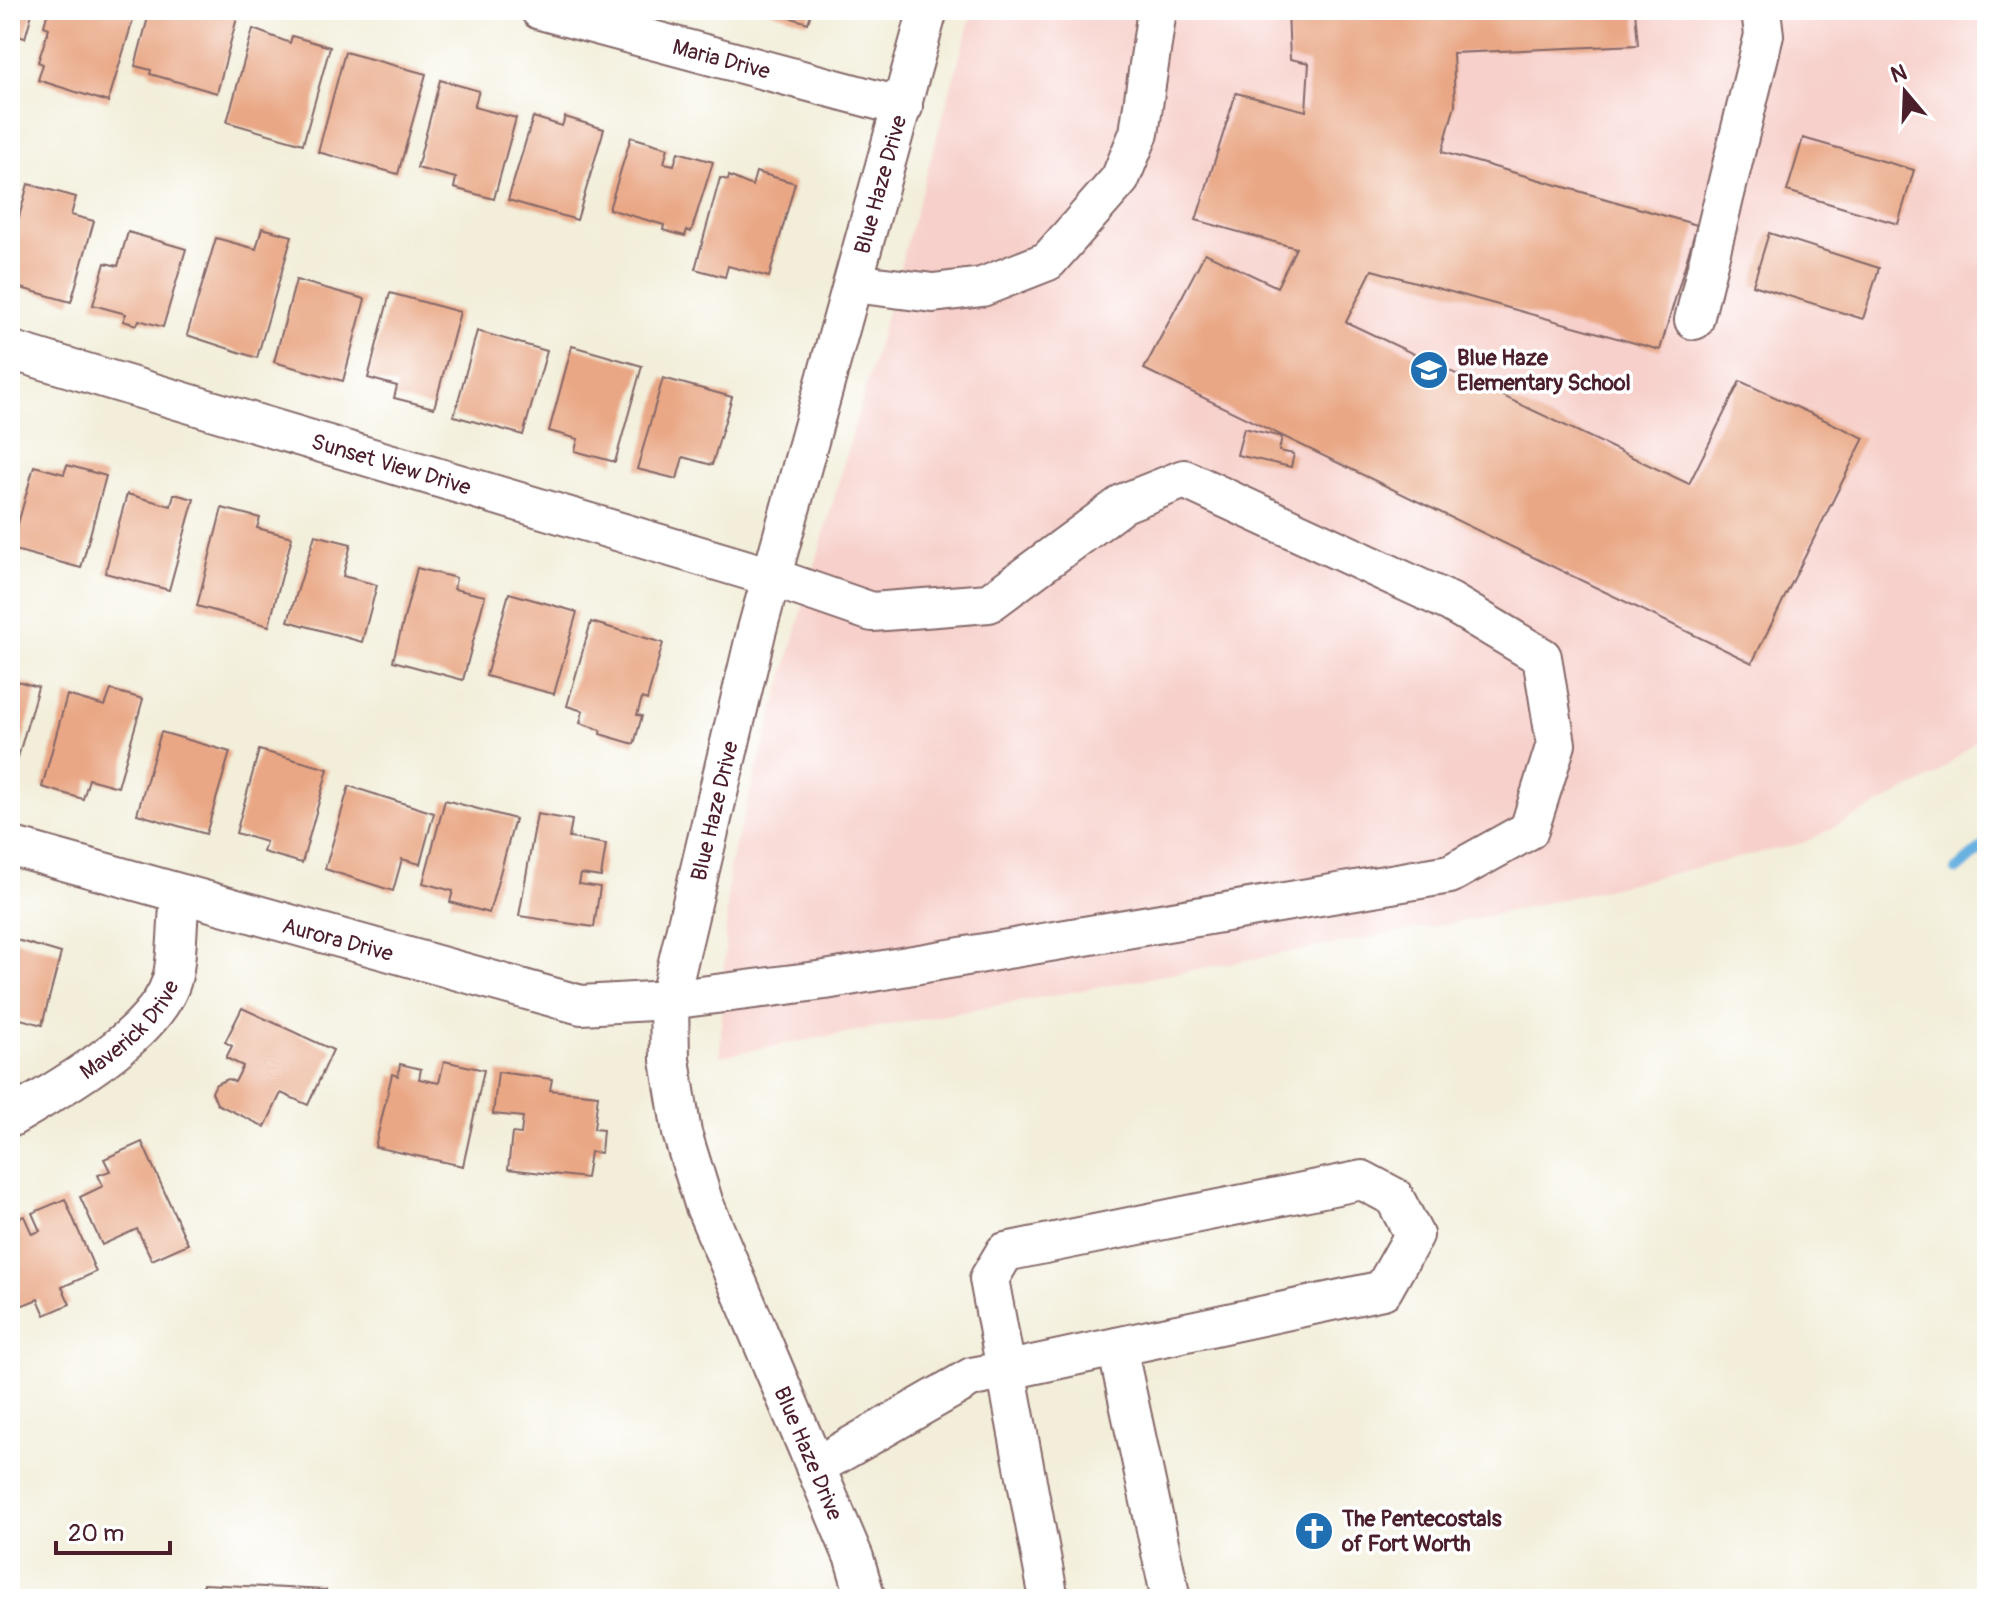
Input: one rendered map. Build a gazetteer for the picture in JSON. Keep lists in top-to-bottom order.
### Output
{
  "streets": {
    "street": [
      "Maria Drive",
      "Blue Haze Drive",
      "Sunset View Drive",
      "Aurora Drive",
      "Maverick Drive"
    ]
  },
  "crossings": [
    ["Maria Drive", "Blue Haze Drive"],
    ["Blue Haze Drive", "Sunset View Drive"],
    ["Blue Haze Drive", "Aurora Drive"],
    ["Sunset View Drive", "Aurora Drive"],
    ["Aurora Drive", "Maverick Drive"]
  ],
  "places": {
    "school or university": ["Blue Haze Elementary School"],
    "church": ["The Pentecostals of Fort Worth"]
  },
  "scale_bar": "20 m",
  "north": "top"
}
